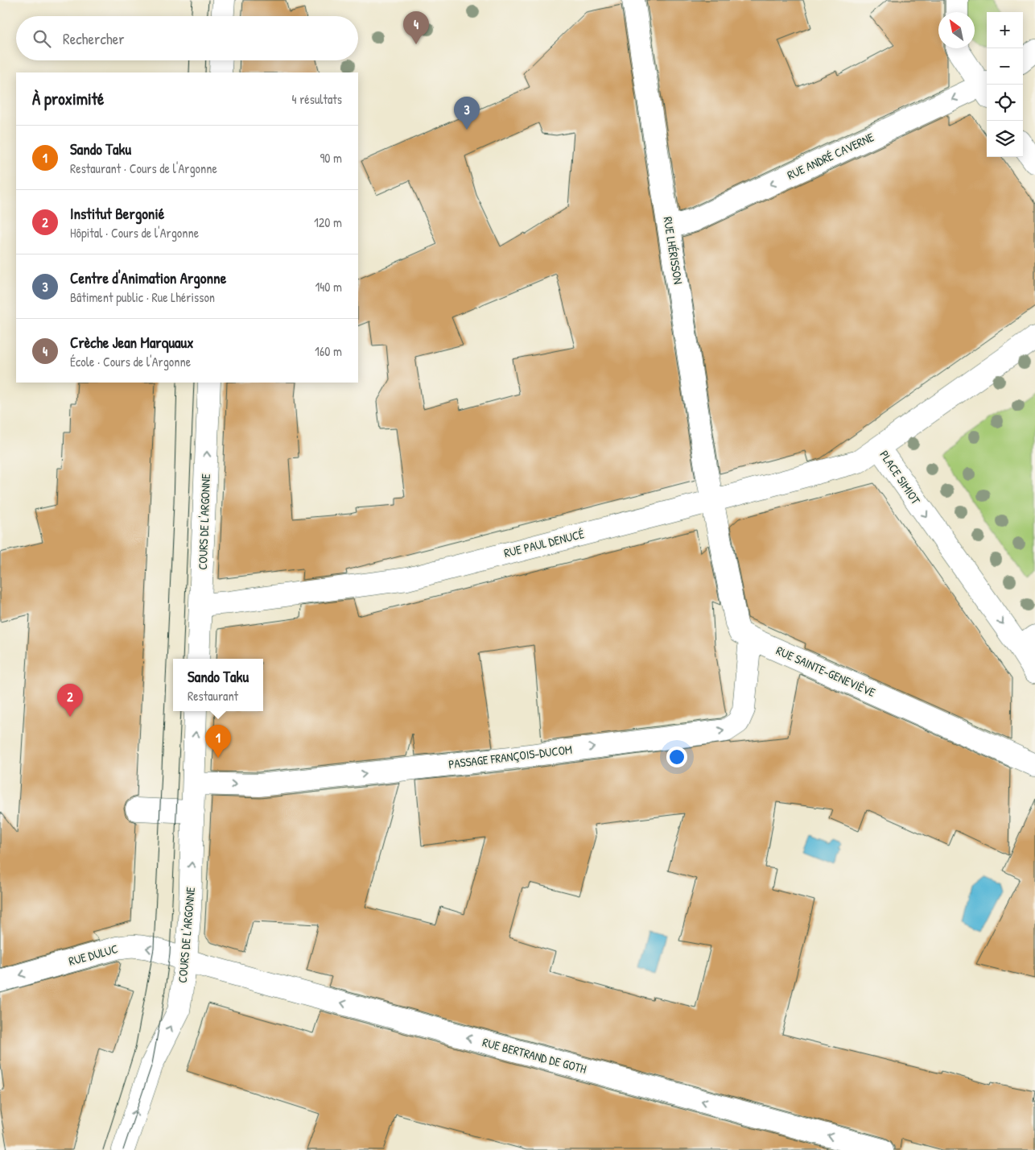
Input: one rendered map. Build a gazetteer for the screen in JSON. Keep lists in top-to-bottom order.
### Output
{
  "streets": {
    "street": [
      "RUE ANDRÉ CAVERNE",
      "RUE LHÉRISSON",
      "PLACE SIMIOT",
      "COURS DE L'ARGONNE",
      "RUE PAUL DENUCÉ",
      "RUE SAINTE-GENEVIÈVE",
      "PASSAGE FRANÇOIS-DUCOM",
      "RUE DULUC",
      "RUE BERTRAND DE GOTH"
    ]
  },
  "crossings": [
    ["RUE ANDRÉ CAVERNE", "RUE LHÉRISSON"],
    ["RUE LHÉRISSON", "RUE PAUL DENUCÉ"],
    ["RUE LHÉRISSON", "RUE SAINTE-GENEVIÈVE"],
    ["PLACE SIMIOT", "RUE PAUL DENUCÉ"],
    ["COURS DE L'ARGONNE", "RUE PAUL DENUCÉ"],
    ["COURS DE L'ARGONNE", "PASSAGE FRANÇOIS-DUCOM"],
    ["COURS DE L'ARGONNE", "RUE DULUC"],
    ["COURS DE L'ARGONNE", "RUE BERTRAND DE GOTH"],
    ["RUE PAUL DENUCÉ", "RUE SAINTE-GENEVIÈVE"],
    ["RUE SAINTE-GENEVIÈVE", "PASSAGE FRANÇOIS-DUCOM"],
    ["RUE DULUC", "RUE BERTRAND DE GOTH"]
  ],
  "one_way": [
    "RUE ANDRÉ CAVERNE",
    "PLACE SIMIOT",
    "COURS DE L'ARGONNE",
    "PASSAGE FRANÇOIS-DUCOM",
    "RUE DULUC",
    "RUE BERTRAND DE GOTH"
  ],
  "north": "top left",
  "page": {
    "pins": [
      "4",
      "3",
      "2",
      "1"
    ],
    "map_buttons": ["+", "−"],
    "search": "Rechercher",
    "heading": ["À proximité", "4 résultats"],
    "list": [
      {
        "mark": "1",
        "name": "Sando Taku",
        "note": "Restaurant · Cours de l'Argonne",
        "value": "90 m"
      },
      {
        "mark": "2",
        "name": "Institut Bergonié",
        "note": "Hôpital · Cours de l'Argonne",
        "value": "120 m"
      },
      {
        "mark": "3",
        "name": "Centre d'Animation Argonne",
        "note": "Bâtiment public · Rue Lhérisson",
        "value": "140 m"
      },
      {
        "mark": "4",
        "name": "Crèche Jean Marquaux",
        "note": "École · Cours de l'Argonne",
        "value": "160 m"
      }
    ],
    "popup": ["Sando Taku", "Restaurant"]
  }
}
